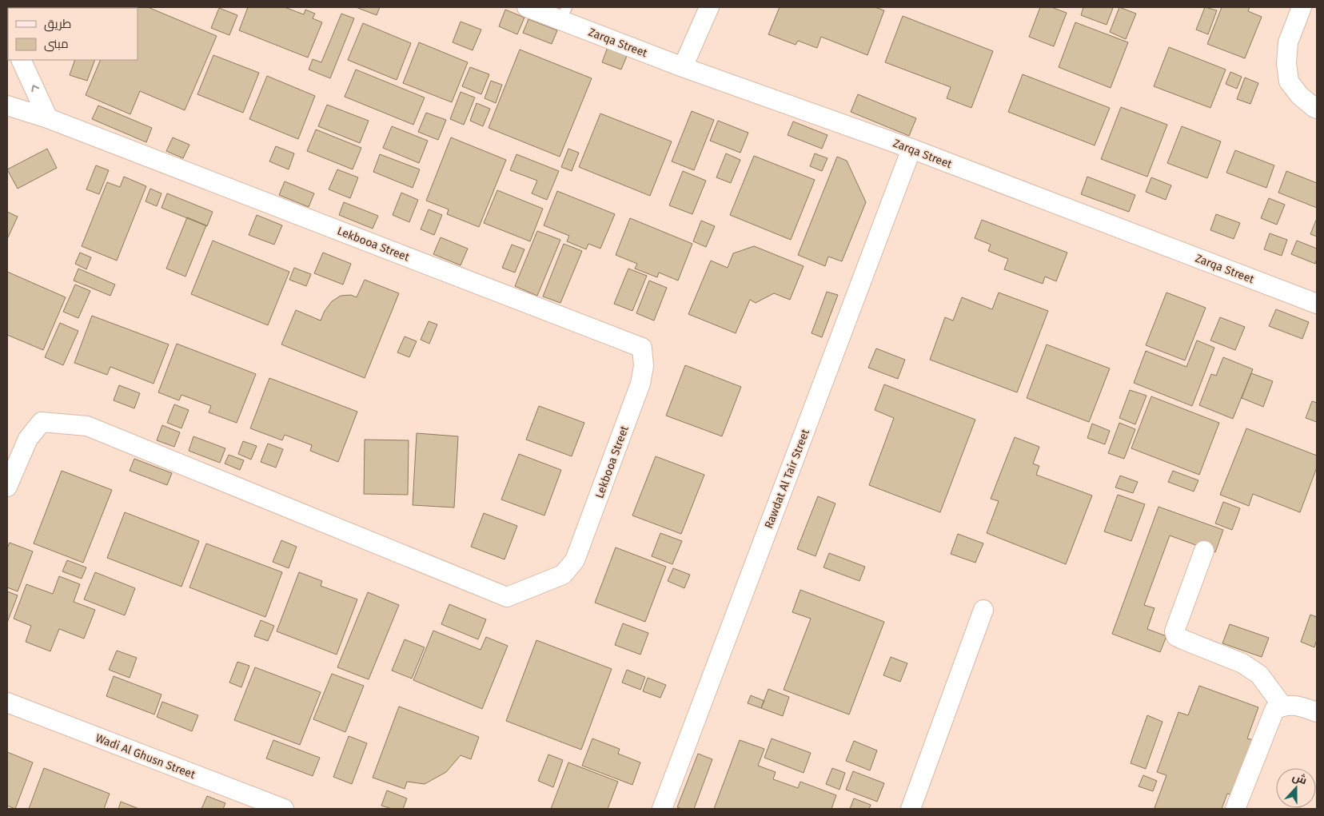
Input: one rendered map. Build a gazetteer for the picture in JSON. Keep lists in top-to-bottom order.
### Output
{
  "streets": {
    "street": [
      "Zarqa Street",
      "Lekbooa Street",
      "Rawdat Al Tair Street",
      "Wadi Al Ghusn Street"
    ]
  },
  "crossings": [
    ["Zarqa Street", "Rawdat Al Tair Street"]
  ],
  "legend": ["طريق", "مبنى"],
  "north": "top"
}
